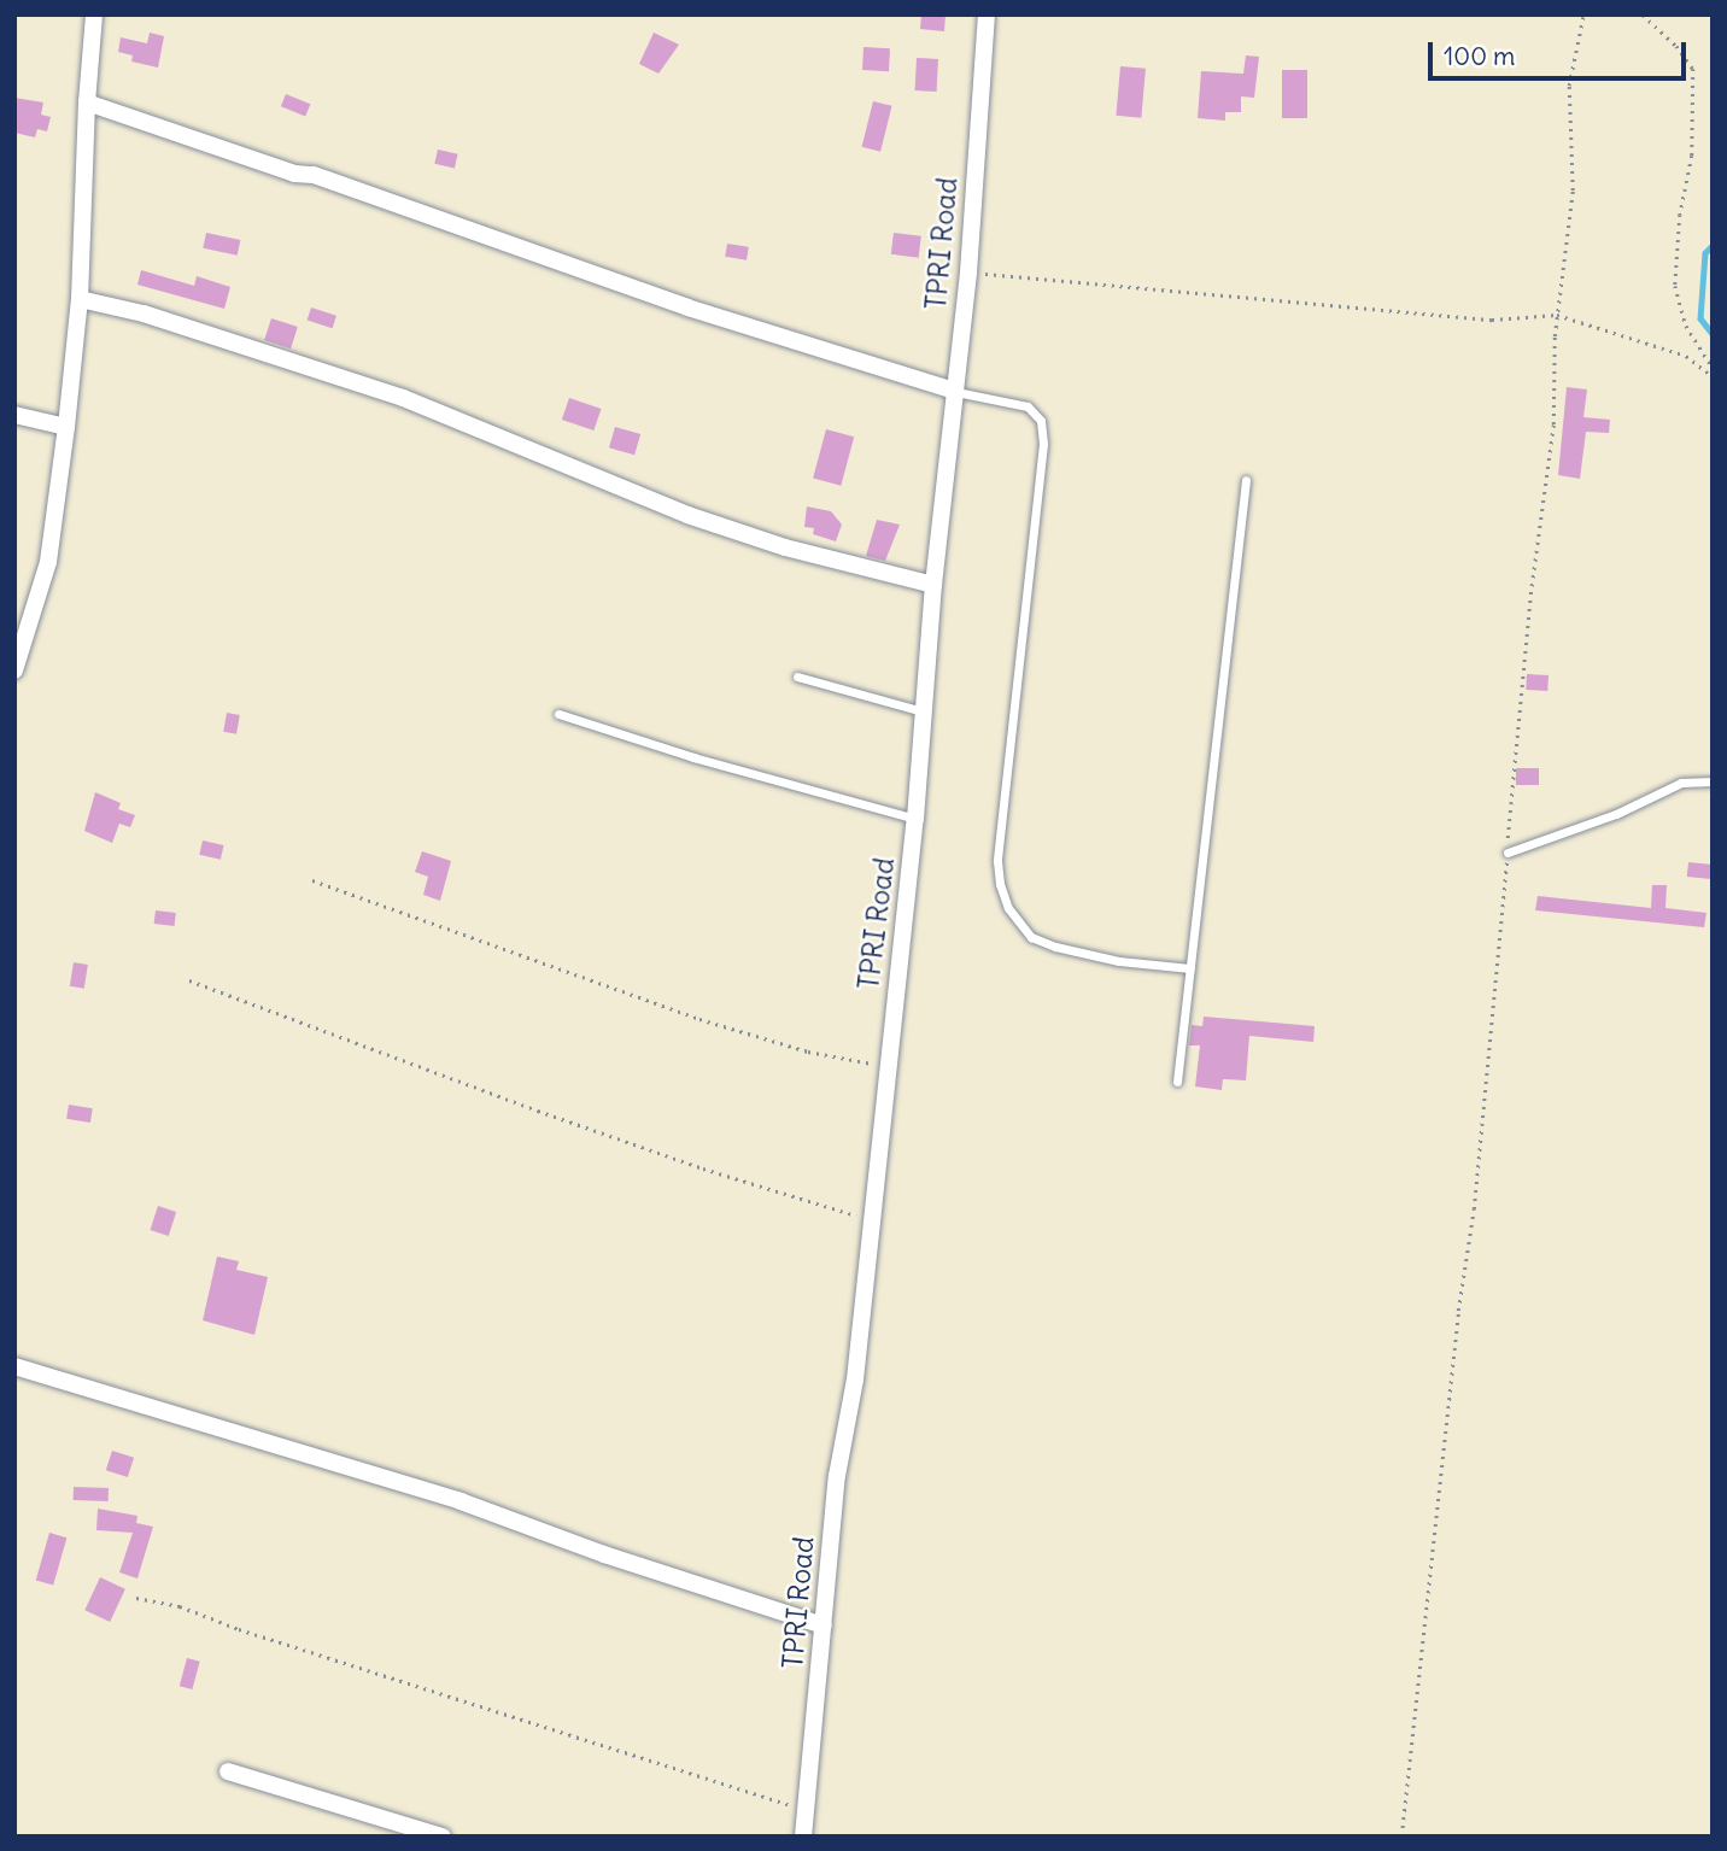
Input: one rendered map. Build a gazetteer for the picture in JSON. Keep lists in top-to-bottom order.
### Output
{
  "streets": {
    "street": ["TPRI Road"]
  },
  "scale_bar": "100 m"
}
